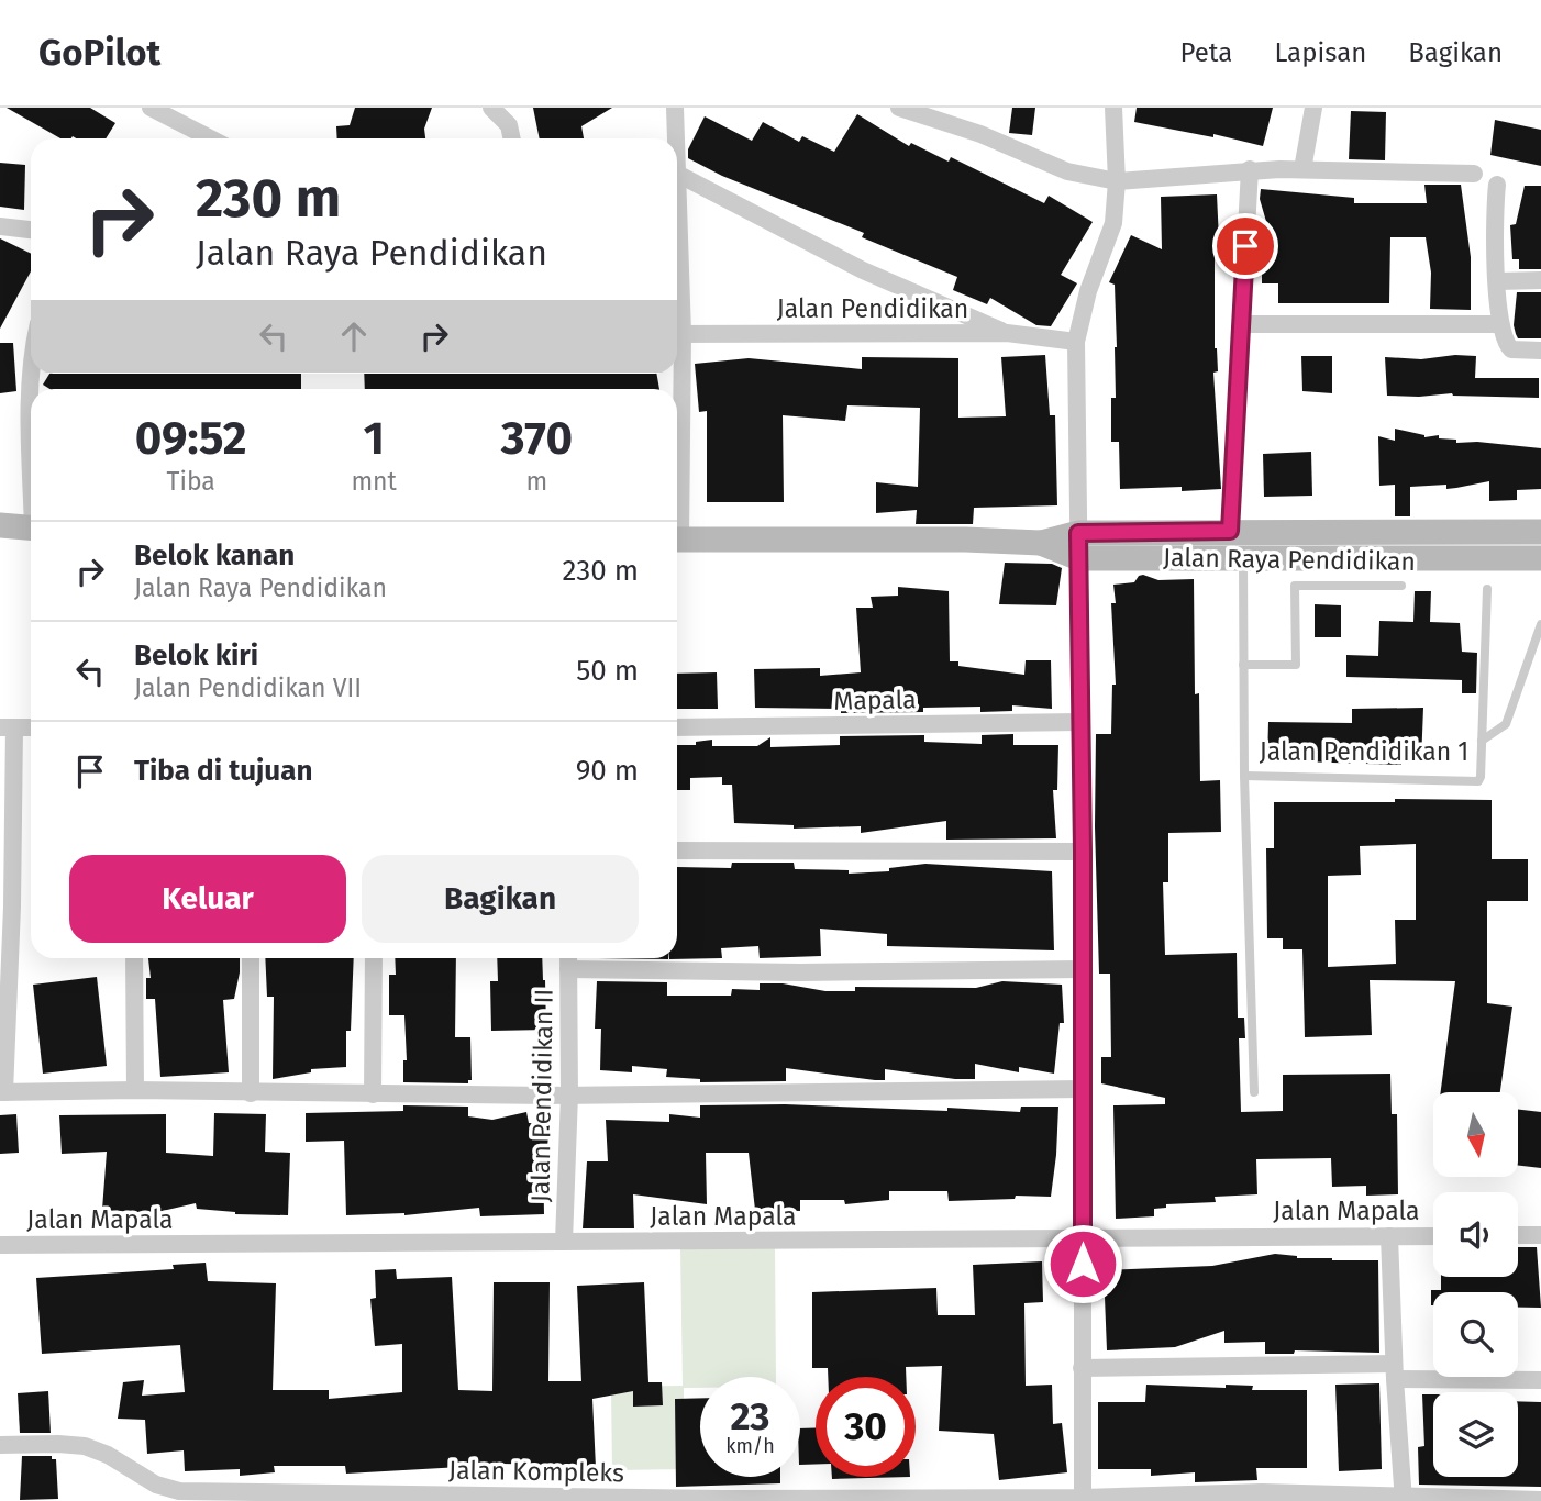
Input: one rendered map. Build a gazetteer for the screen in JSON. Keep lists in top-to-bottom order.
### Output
{
  "streets": {
    "street": [
      "Jalan Pendidikan",
      "Jalan Raya Pendidikan",
      "Mapala",
      "Jalan Pendidikan II",
      "Jalan Mapala",
      "Jalan Kompleks"
    ],
    "lane": ["Jalan Pendidikan 1"]
  },
  "crossings": [
    ["Jalan Pendidikan II", "Jalan Mapala"]
  ],
  "north": "bottom",
  "page": {
    "header": "GoPilot",
    "nav": ["Peta", "Lapisan", "Bagikan"],
    "turn": ["230 m", "Jalan Raya Pendidikan"],
    "eta": [
      "09:52",
      "Tiba",
      "1",
      "mnt",
      "370",
      "m"
    ],
    "list": [
      {
        "name": "Belok kanan",
        "note": "Jalan Raya Pendidikan",
        "value": "230 m"
      },
      {
        "name": "Belok kiri",
        "note": "Jalan Pendidikan VII",
        "value": "50 m"
      },
      {
        "name": "Tiba di tujuan",
        "value": "90 m"
      }
    ],
    "buttons": ["Keluar", "Bagikan"],
    "speed": "23 km/h",
    "limit": "30"
  }
}
